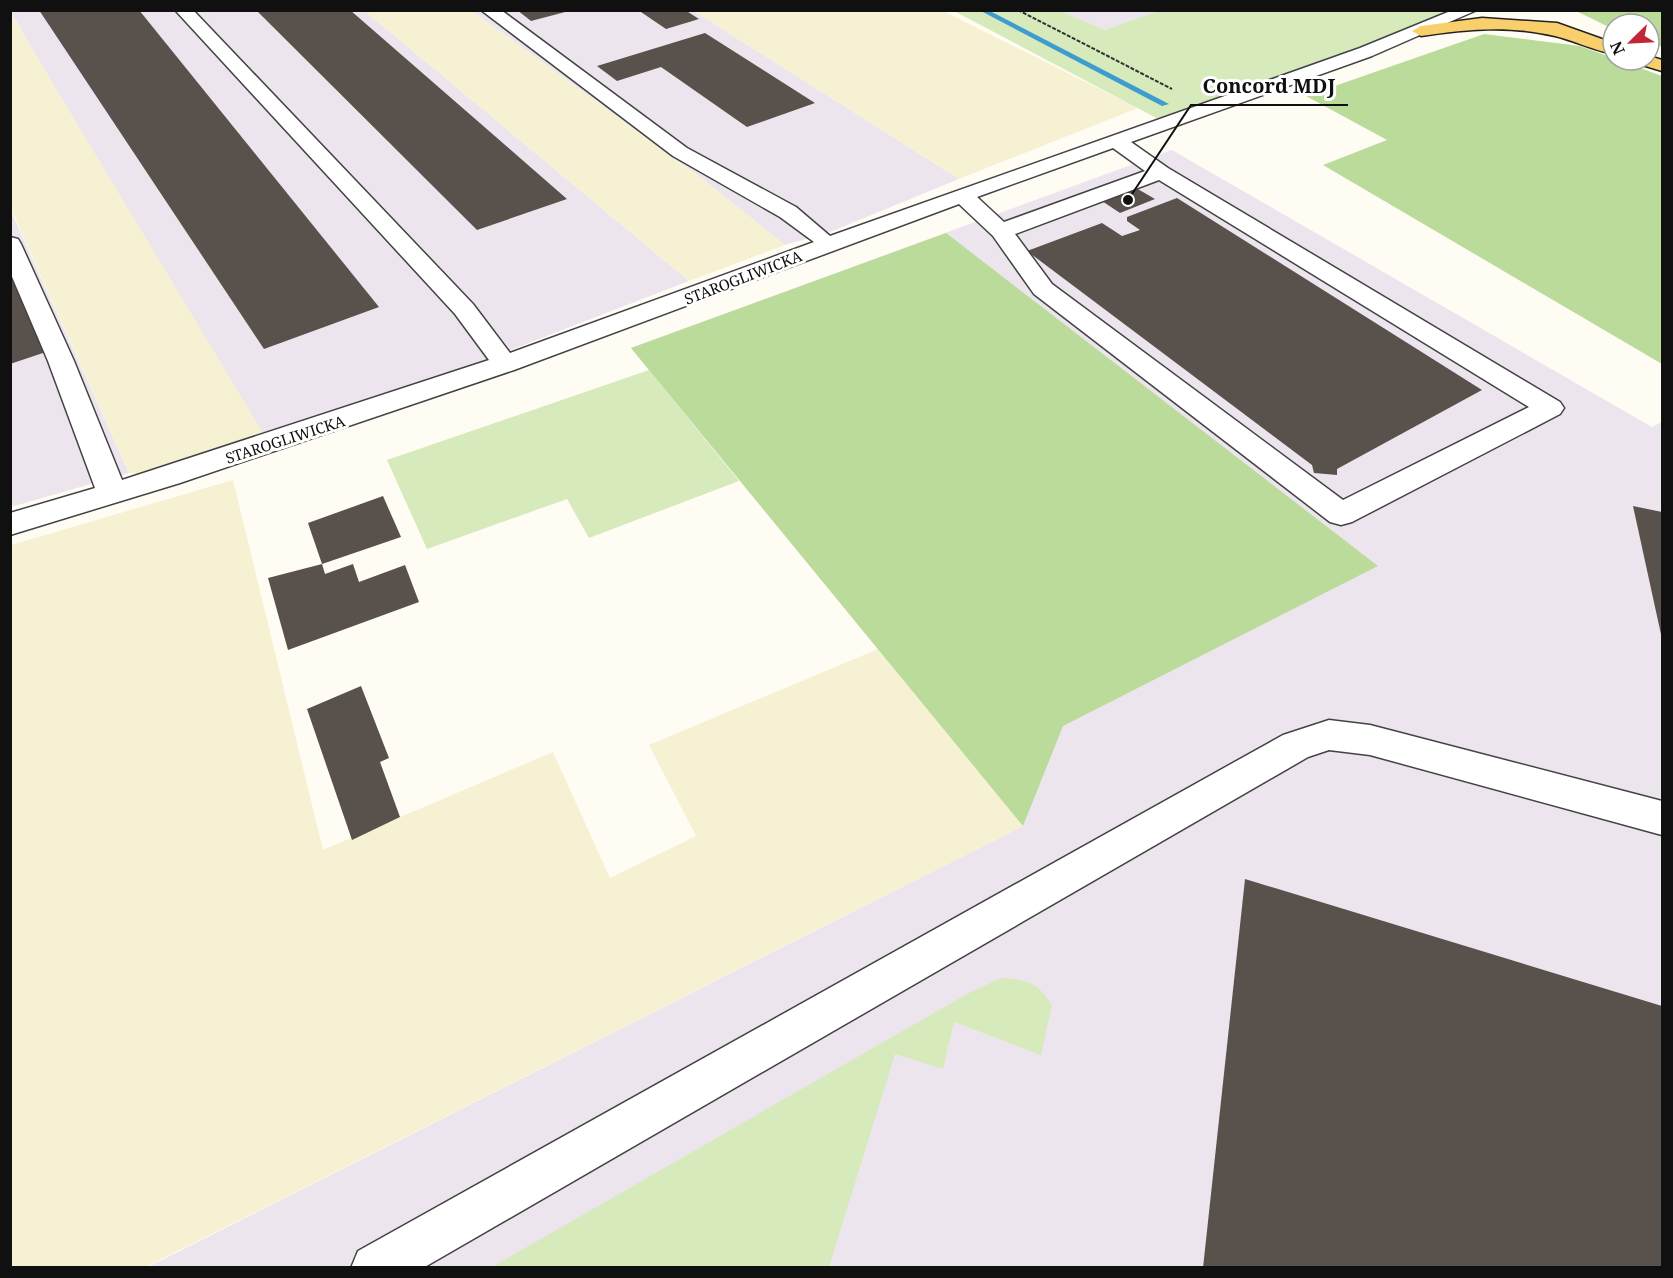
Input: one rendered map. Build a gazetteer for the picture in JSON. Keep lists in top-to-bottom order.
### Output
{
  "streets": {
    "street": ["STAROGLIWICKA"]
  },
  "places": ["Concord MDJ"],
  "north": "bottom left"
}
